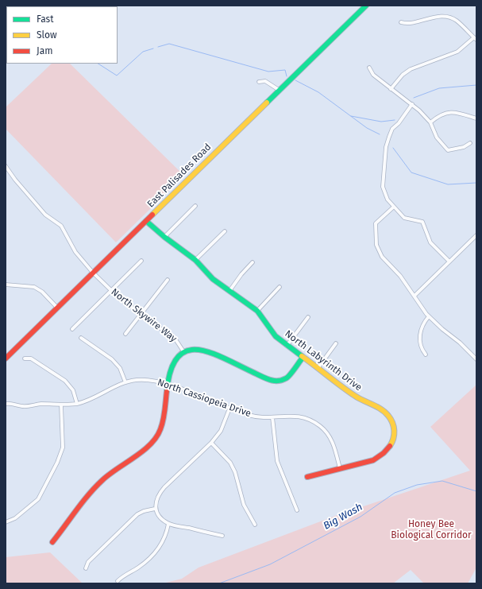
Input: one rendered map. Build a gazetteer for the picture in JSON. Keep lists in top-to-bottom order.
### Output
{
  "streets": {
    "street": [
      "East Palisades Road",
      "North Skywire Way",
      "North Labyrinth Drive",
      "North Cassiopeia Drive"
    ]
  },
  "crossings": [
    ["East Palisades Road", "North Skywire Way"],
    ["East Palisades Road", "North Labyrinth Drive"],
    ["North Labyrinth Drive", "North Cassiopeia Drive"]
  ],
  "water": ["Big Wash"],
  "parks": ["Honey Bee Biological Corridor"],
  "legend": ["Fast", "Slow", "Jam"]
}
